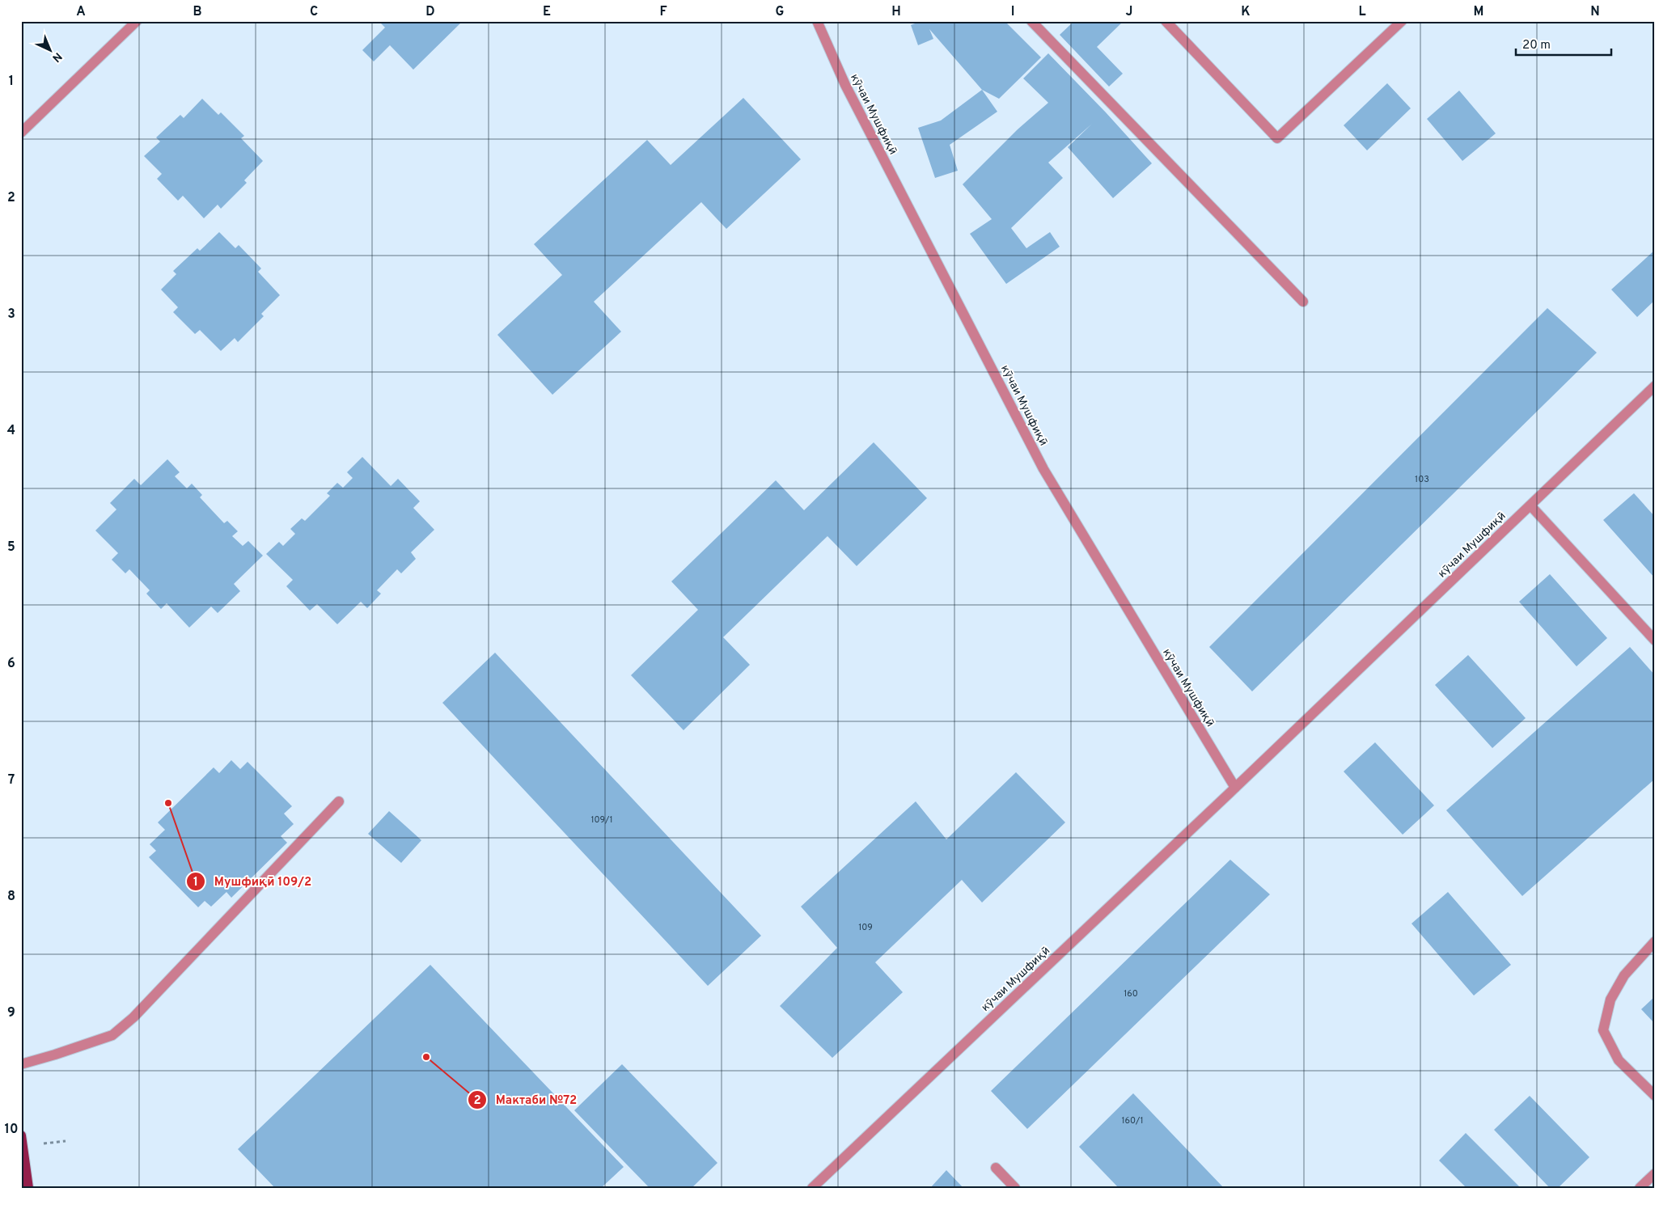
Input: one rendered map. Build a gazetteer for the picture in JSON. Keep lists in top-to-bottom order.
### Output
{
  "streets": {
    "street": ["кӯчаи Мушфиқӣ"]
  },
  "places": ["Мушфиқӣ 109/2", "Мактаби №72"],
  "house_numbers": [
    "103",
    "109/1",
    "109",
    "160",
    "160/1"
  ],
  "scale_bar": "20 m",
  "north": "bottom right",
  "grid": {
    "columns": [
      "A",
      "B",
      "C",
      "D",
      "E",
      "F",
      "G",
      "H",
      "I",
      "J",
      "K",
      "L",
      "M",
      "N"
    ],
    "rows": [
      "1",
      "2",
      "3",
      "4",
      "5",
      "6",
      "7",
      "8",
      "9",
      "10"
    ]
  }
}
